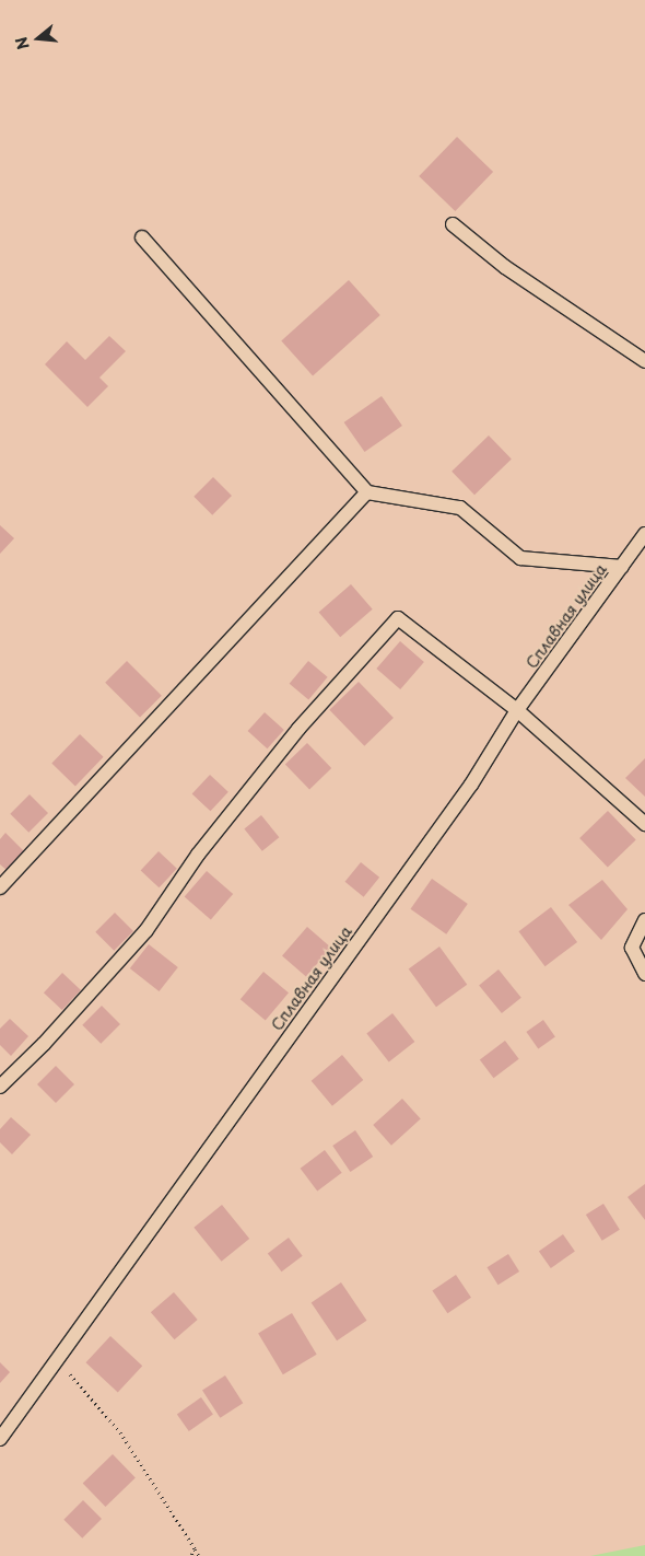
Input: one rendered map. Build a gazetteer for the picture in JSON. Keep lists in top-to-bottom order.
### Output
{
  "streets": {
    "lane": ["Сплавная улица"]
  },
  "north": "left"
}
